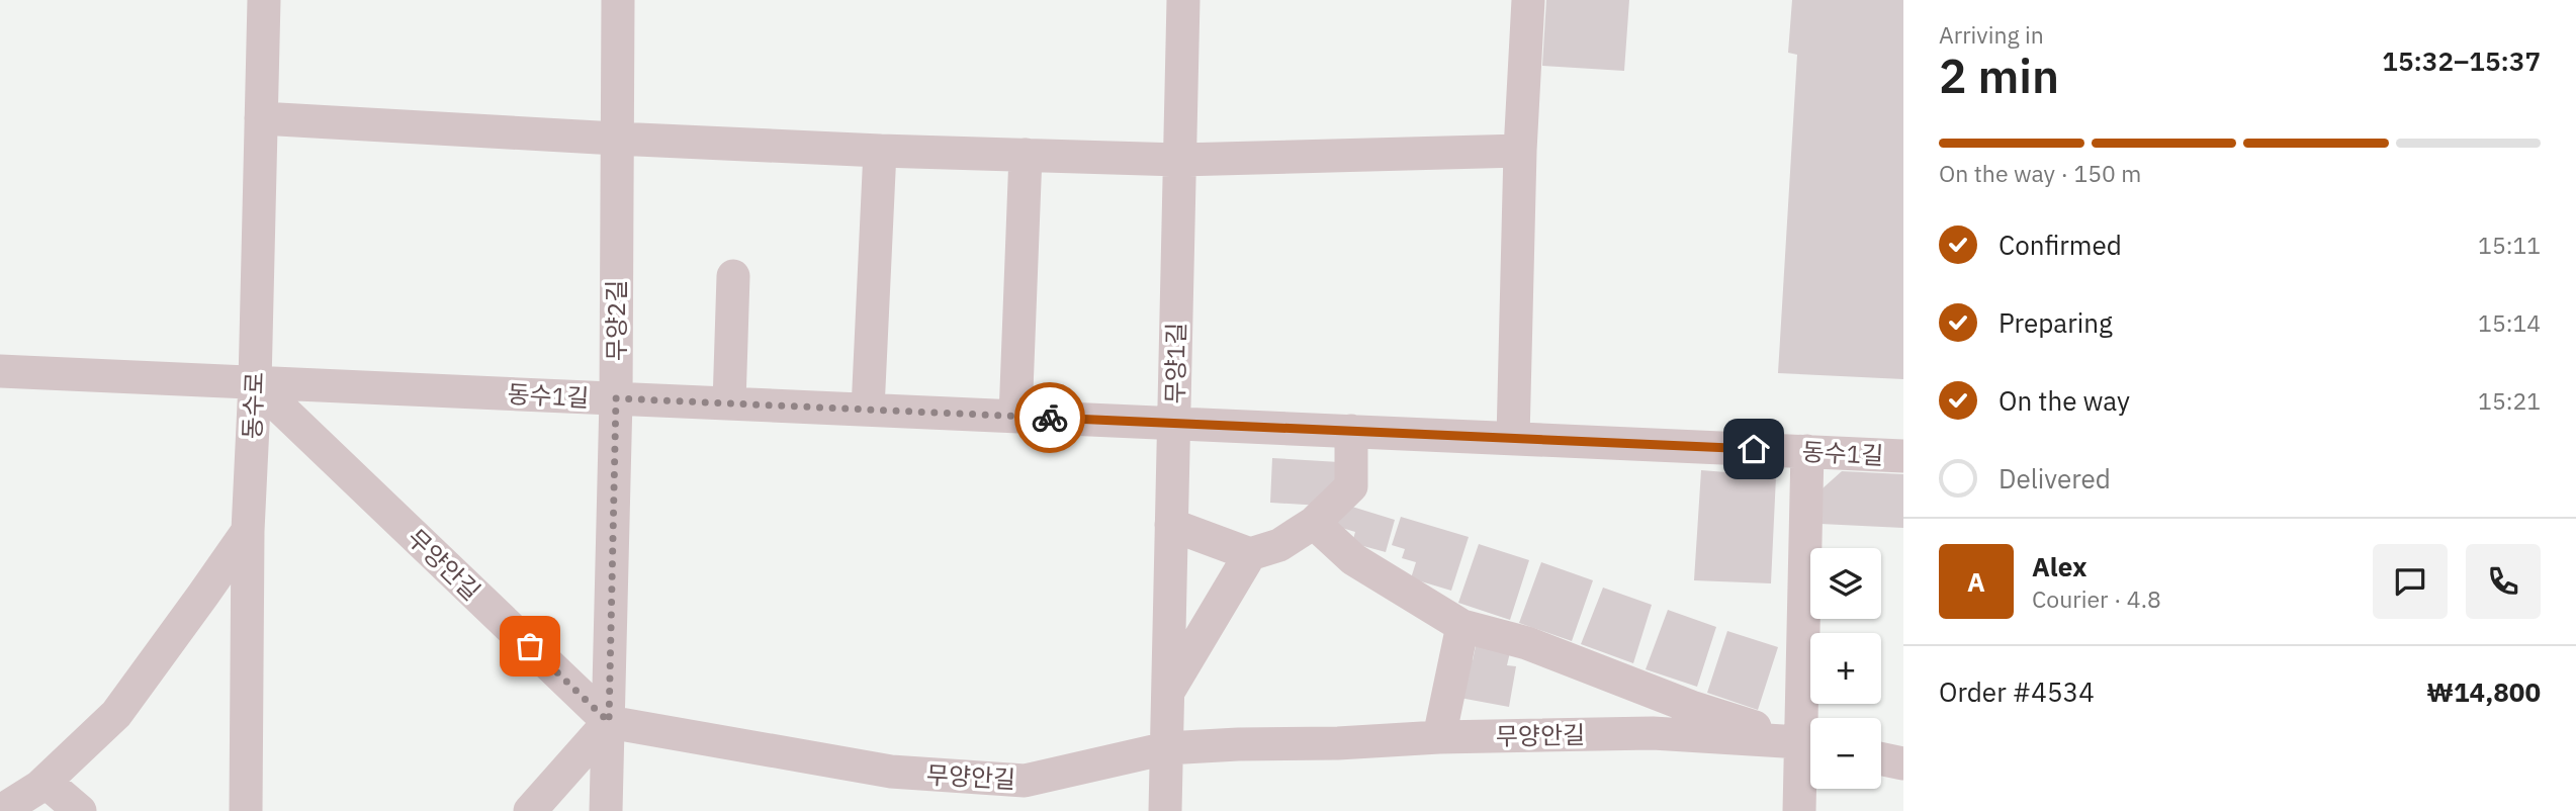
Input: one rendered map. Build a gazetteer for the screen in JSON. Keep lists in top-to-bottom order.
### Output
{
  "streets": {
    "street": [
      "무양2길",
      "무양1길",
      "동수1길",
      "동수로",
      "무양안길"
    ]
  },
  "crossings": [
    ["무양2길", "동수1길"],
    ["무양2길", "무양안길"],
    ["무양1길", "동수1길"],
    ["무양1길", "무양안길"],
    ["동수1길", "동수로"],
    ["동수1길", "무양안길"],
    ["동수로", "무양안길"]
  ],
  "page": {
    "heading": ["2 min", "Arriving in", "15:32–15:37"],
    "panel": [
      "Alex",
      "Courier · 4.8",
      "Order #4534",
      "₩14,800"
    ],
    "bar": "On the way · 150 m",
    "list": [
      ["Confirmed", "15:11"],
      ["Preparing", "15:14"],
      ["On the way", "15:21"],
      "Delivered"
    ],
    "round": "A",
    "map_buttons": ["+", "−"]
  }
}
